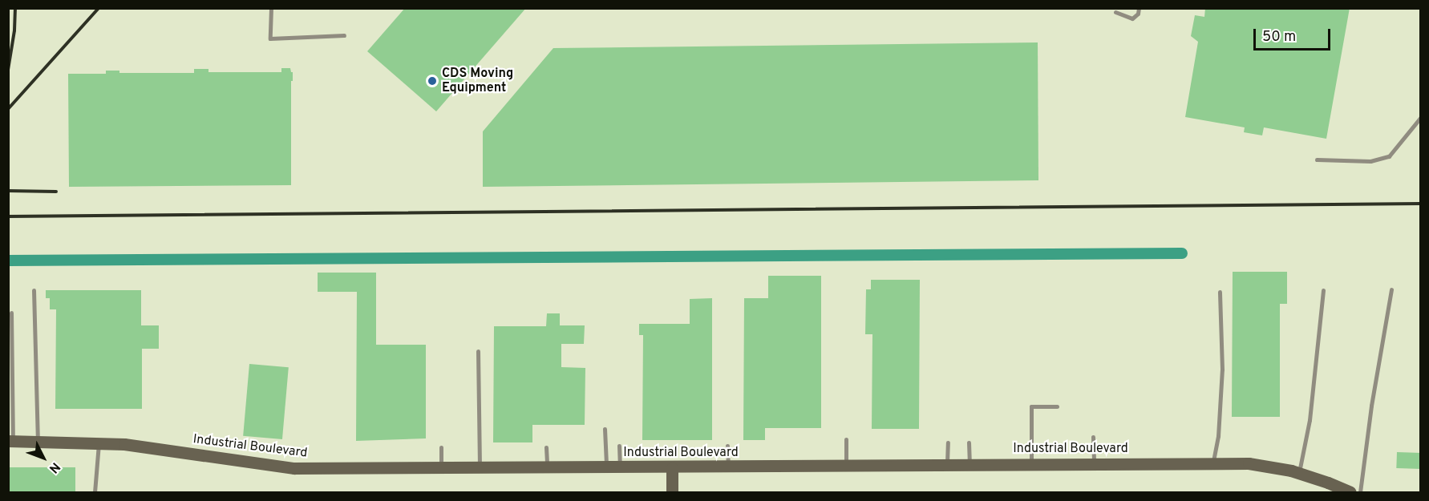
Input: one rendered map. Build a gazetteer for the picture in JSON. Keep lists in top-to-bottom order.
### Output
{
  "streets": {
    "main road": ["Industrial Boulevard"]
  },
  "places": ["CDS Moving Equipment"],
  "scale_bar": "50 m",
  "north": "bottom right"
}
